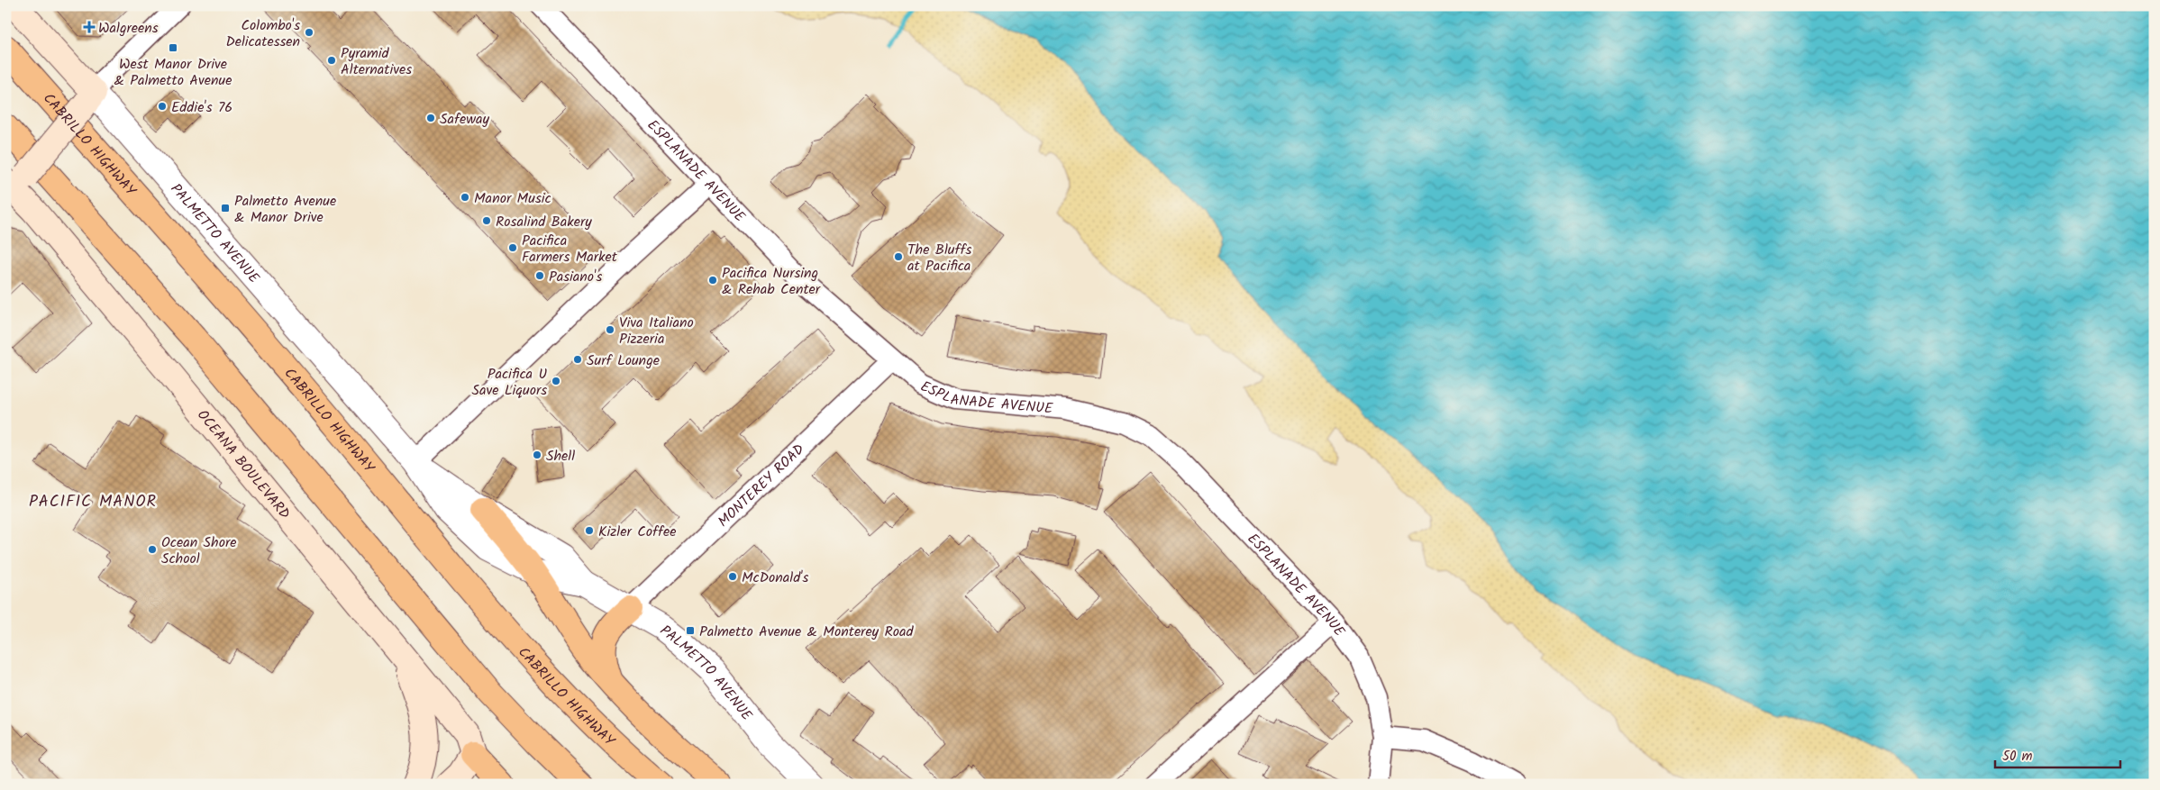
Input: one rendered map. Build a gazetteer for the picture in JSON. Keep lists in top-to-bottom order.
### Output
{
  "streets": {
    "highway": ["CABRILLO HIGHWAY"],
    "main road": ["PALMETTO AVENUE", "OCEANA BOULEVARD"],
    "street": ["ESPLANADE AVENUE", "MONTEREY ROAD"]
  },
  "crossings": [
    ["ESPLANADE AVENUE", "MONTEREY ROAD"],
    ["PALMETTO AVENUE", "MONTEREY ROAD"]
  ],
  "districts": ["PACIFIC MANOR"],
  "places": {
    "health": ["Walgreens"],
    "other": [
      "Colombo's Delicatessen",
      "Pyramid Alternatives",
      "Eddie's 76",
      "Safeway",
      "Manor Music",
      "Rosalind Bakery",
      "Pacifica Farmers Market",
      "The Bluffs at Pacifica",
      "Pasiano's",
      "Pacifica Nursing & Rehab Center",
      "Viva Italiano Pizzeria",
      "Surf Lounge",
      "Pacifica U Save Liquors",
      "Shell",
      "Kizler Coffee",
      "Ocean Shore School",
      "McDonald's"
    ],
    "transit": ["West Manor Drive & Palmetto Avenue", "Palmetto Avenue & Manor Drive", "Palmetto Avenue & Monterey Road"]
  },
  "scale_bar": "50 m"
}
